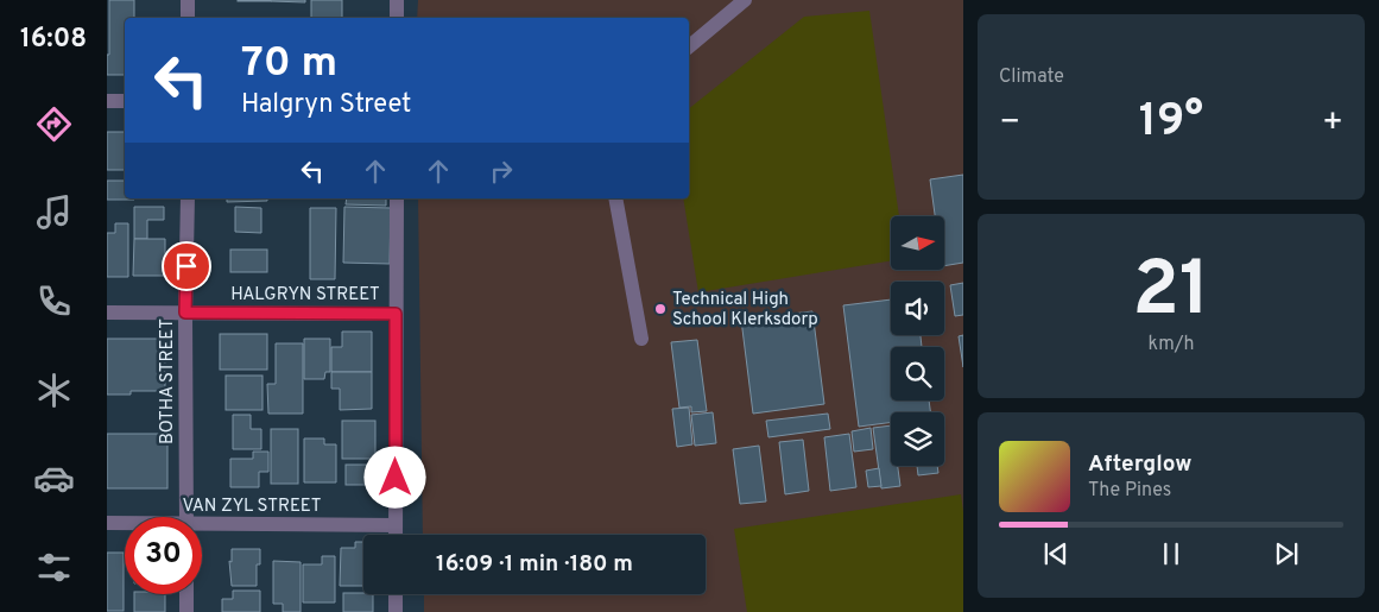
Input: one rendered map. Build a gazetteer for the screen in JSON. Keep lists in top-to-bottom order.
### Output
{
  "streets": {
    "street": ["HALGRYN STREET", "BOTHA STREET", "VAN ZYL STREET"]
  },
  "crossings": [
    ["HALGRYN STREET", "BOTHA STREET"]
  ],
  "places": ["Technical High School Klerksdorp"],
  "north": "right",
  "page": {
    "tabs": "16:08",
    "tile": [
      "Climate",
      ["21", "km/h"]
    ],
    "turn": ["70 m", "Halgryn Street"],
    "heat": ["−", "19°", "+"],
    "song": ["Afterglow", "The Pines"],
    "limit": "30",
    "trip": "16:09 · 1 min · 180 m"
  }
}
